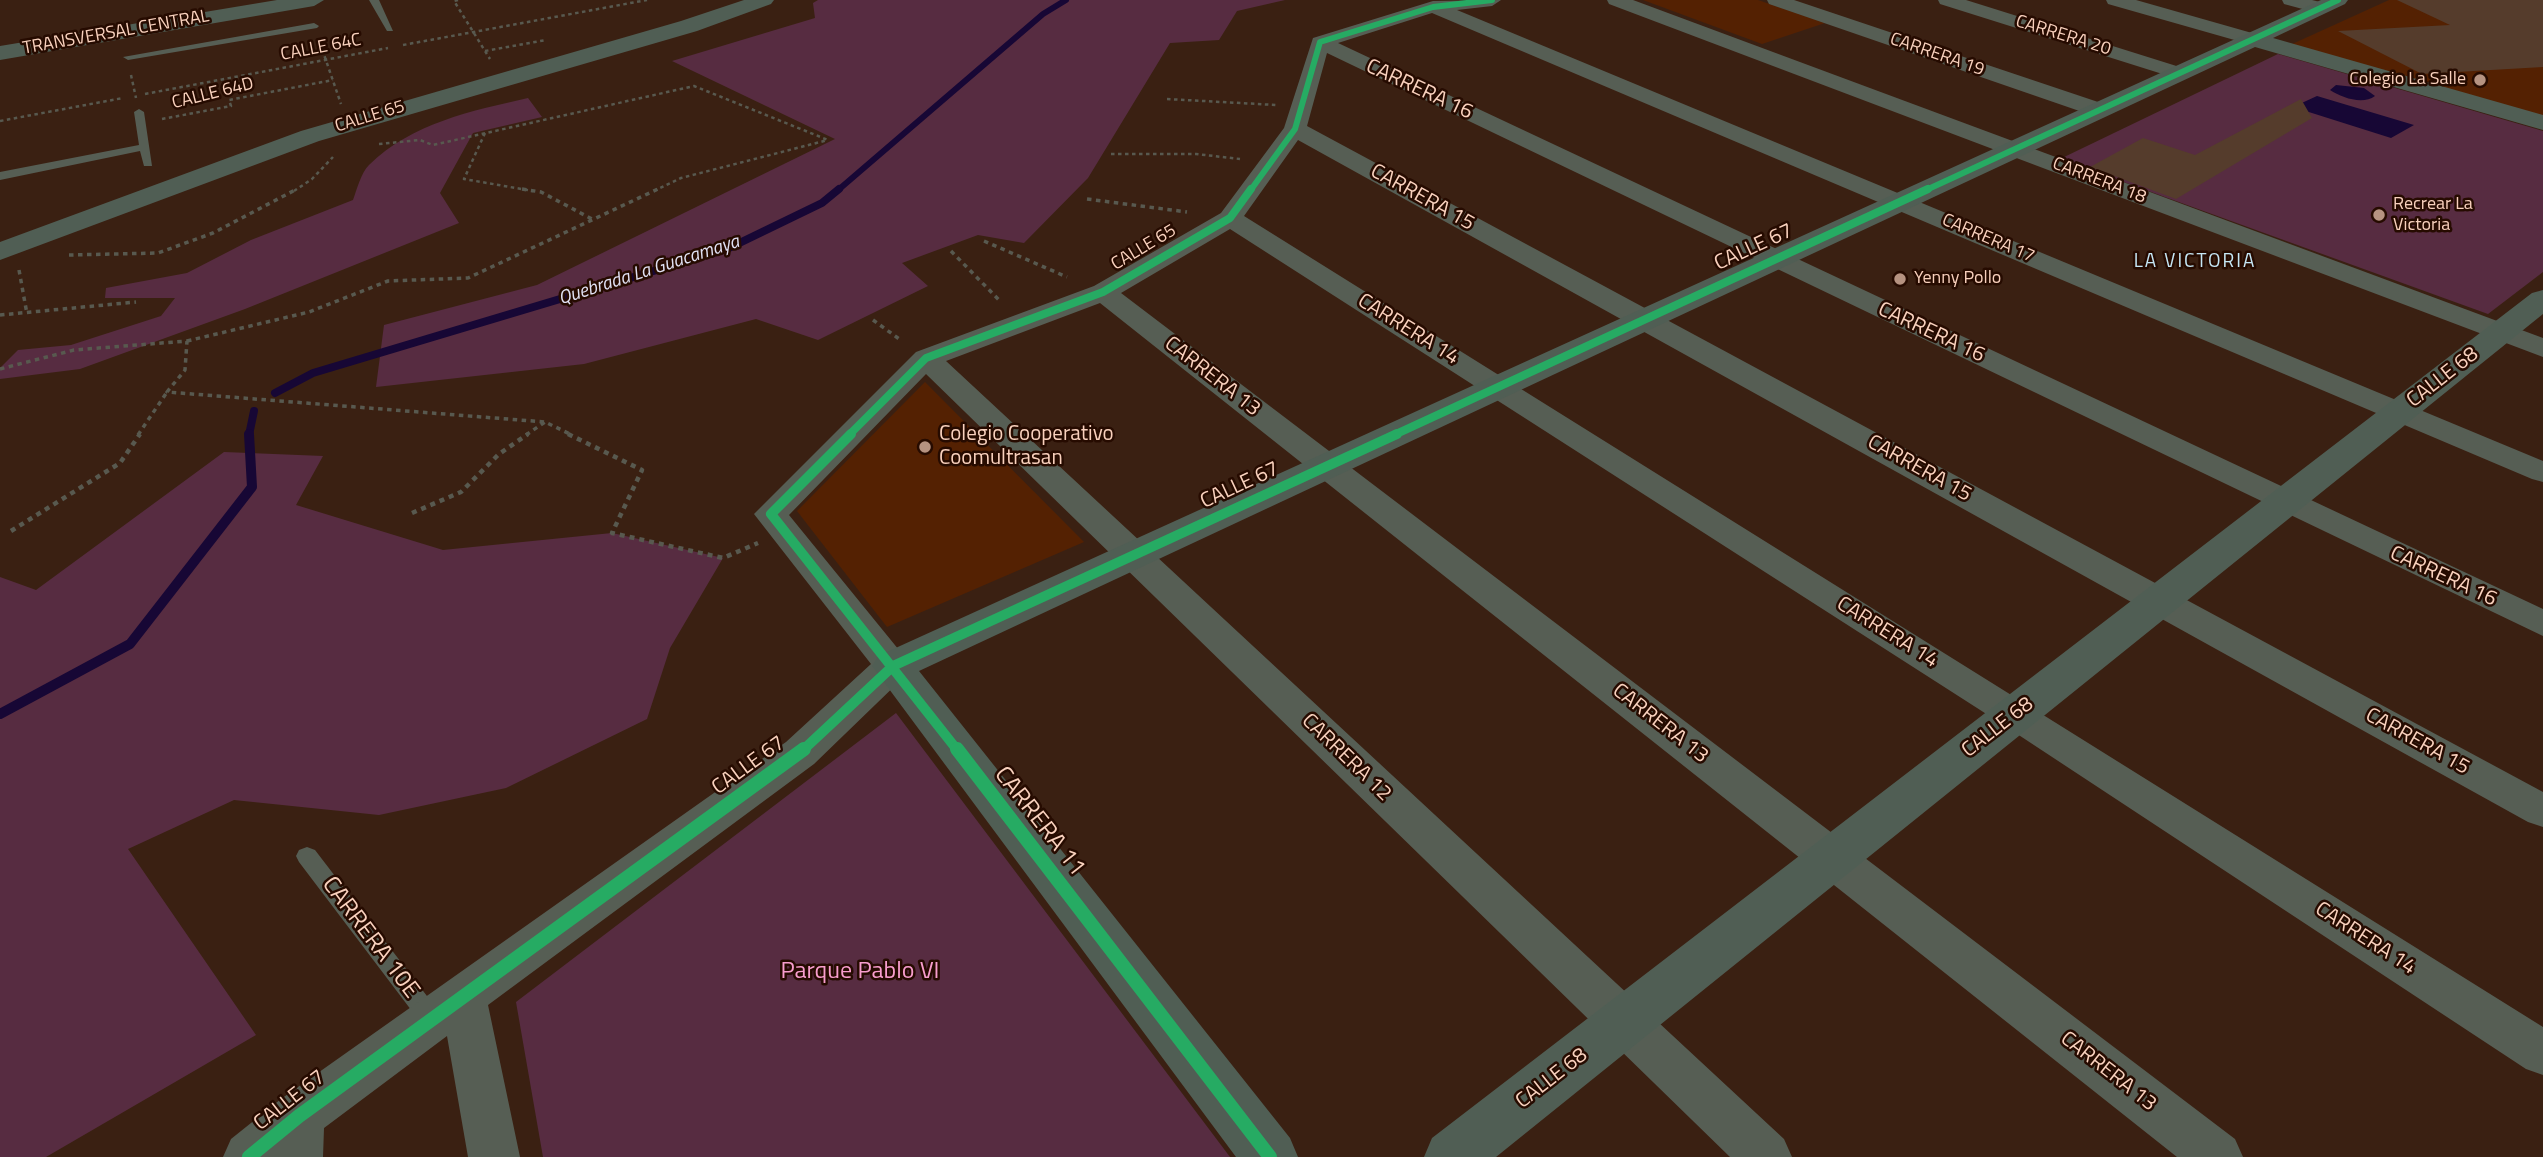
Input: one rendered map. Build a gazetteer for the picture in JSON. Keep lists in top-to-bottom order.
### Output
{
  "streets": {
    "street": [
      "TRANSVERSAL CENTRAL",
      "CARRERA 20",
      "CARRERA 19",
      "CARRERA 16",
      "CALLE 65",
      "CARRERA 18",
      "CARRERA 15",
      "CARRERA 17",
      "CALLE 67",
      "CARRERA 14",
      "CARRERA 13",
      "CALLE 68",
      "CARRERA 12",
      "CARRERA 11",
      "CARRERA 10E"
    ],
    "path": ["CALLE 64C", "CALLE 64D"]
  },
  "crossings": [
    ["CARRERA 20", "CALLE 67"],
    ["CARRERA 19", "CALLE 67"],
    ["CARRERA 16", "CALLE 65"],
    ["CARRERA 16", "CALLE 67"],
    ["CARRERA 16", "CALLE 68"],
    ["CALLE 65", "CARRERA 15"],
    ["CALLE 65", "CARRERA 14"],
    ["CALLE 65", "CARRERA 13"],
    ["CALLE 65", "CARRERA 12"],
    ["CALLE 65", "CARRERA 11"],
    ["CARRERA 18", "CALLE 67"],
    ["CARRERA 18", "CALLE 68"],
    ["CARRERA 15", "CALLE 67"],
    ["CARRERA 15", "CALLE 68"],
    ["CARRERA 17", "CALLE 67"],
    ["CARRERA 17", "CALLE 68"],
    ["CALLE 67", "CARRERA 14"],
    ["CALLE 67", "CARRERA 13"],
    ["CALLE 67", "CARRERA 12"],
    ["CALLE 67", "CARRERA 11"],
    ["CALLE 67", "CARRERA 10E"],
    ["CARRERA 14", "CALLE 68"],
    ["CARRERA 13", "CALLE 68"],
    ["CALLE 68", "CARRERA 12"]
  ],
  "districts": ["LA VICTORIA"],
  "water": ["Quebrada La Guacamaya"],
  "parks": ["Parque Pablo VI"],
  "places": [
    "Colegio La Salle",
    "Recrear La Victoria",
    "Yenny Pollo",
    "Colegio Cooperativo Coomultrasan"
  ]
}
